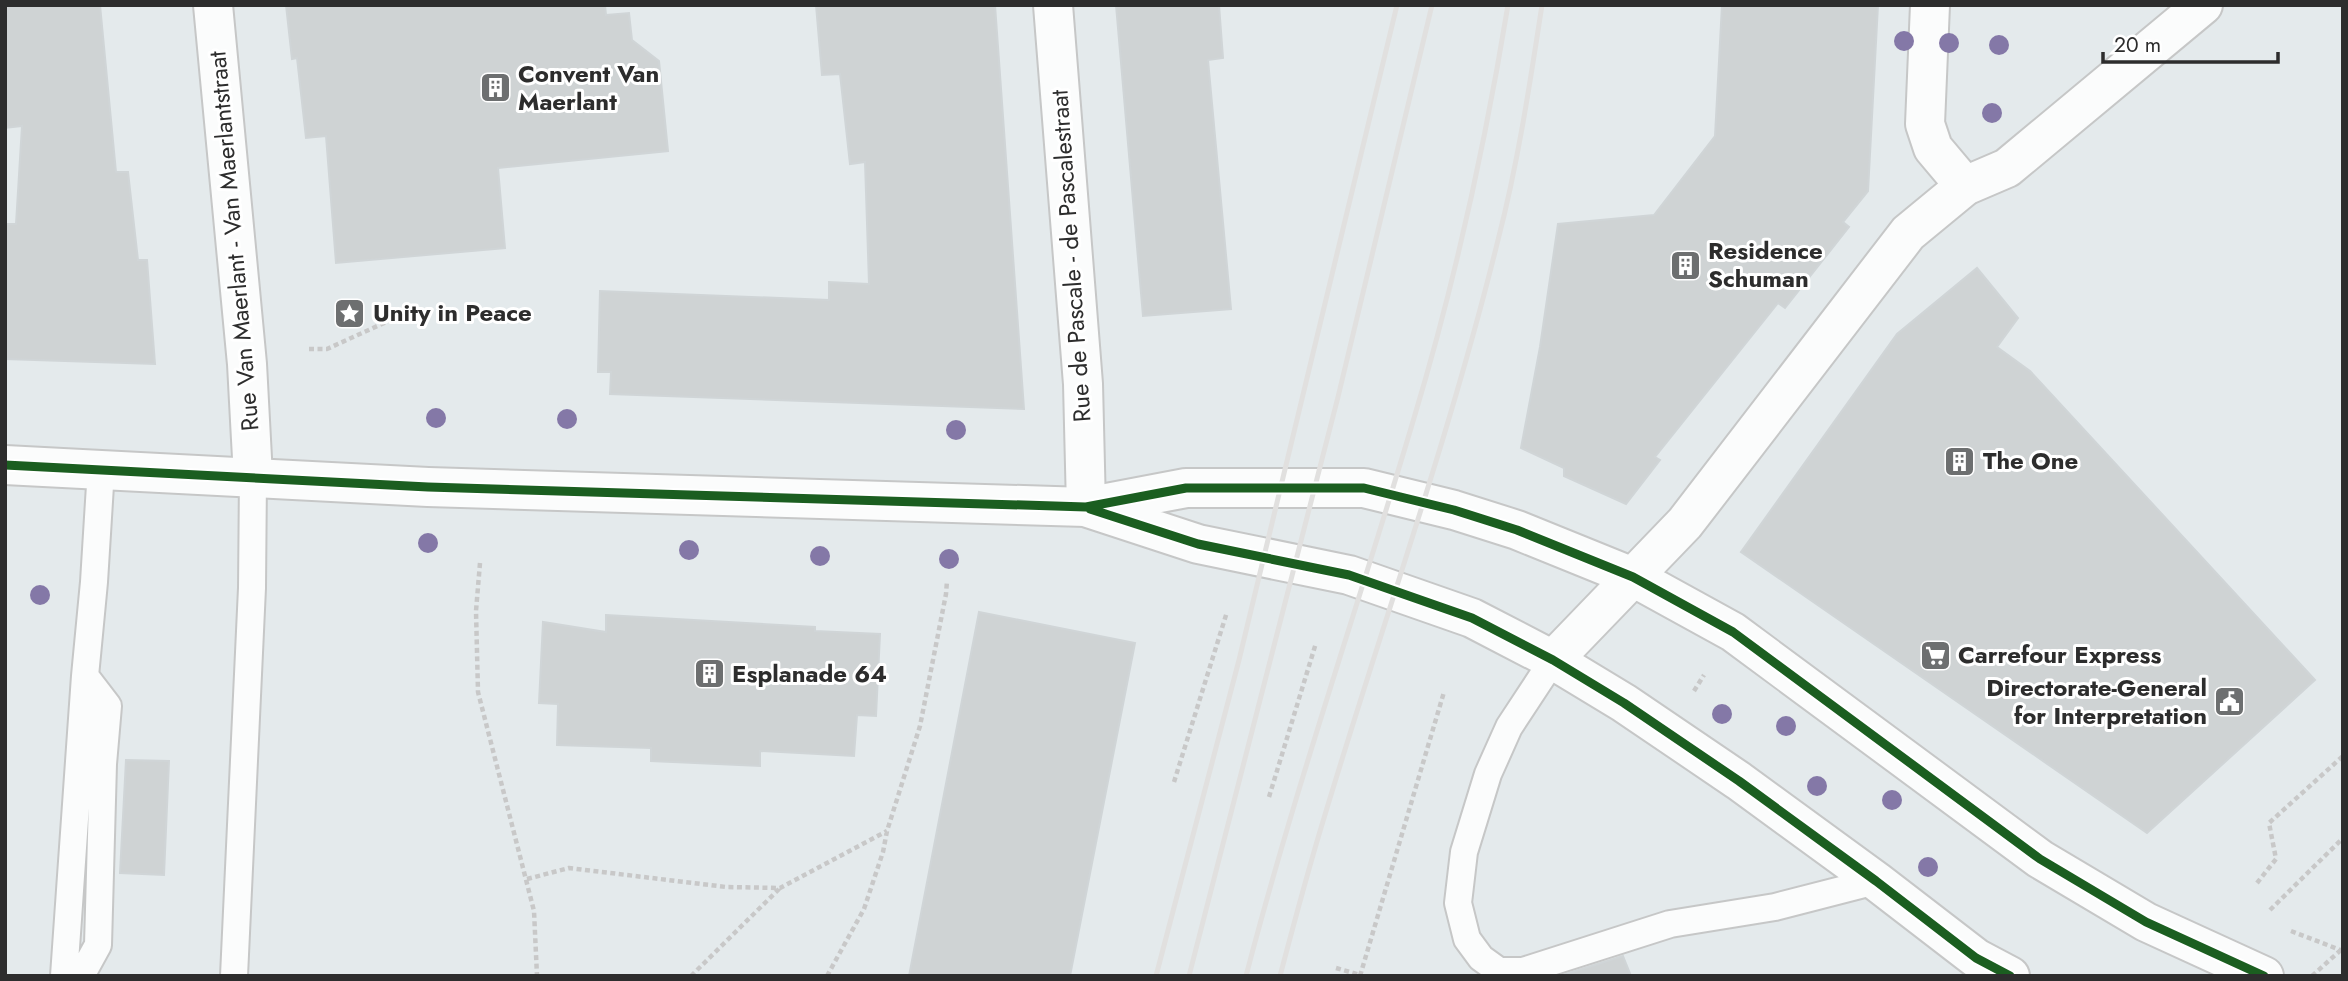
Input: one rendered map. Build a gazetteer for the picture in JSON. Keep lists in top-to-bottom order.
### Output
{
  "streets": {
    "street": ["Rue Van Maerlant - Van Maerlantstraat", "Rue de Pascale - de Pascalestraat"]
  },
  "places": {
    "building": [
      "Convent Van Maerlant",
      "Residence Schuman",
      "The One",
      "Esplanade 64"
    ],
    "place": ["Unity in Peace"],
    "supermarket": ["Carrefour Express"],
    "public building": ["Directorate-General for Interpretation"]
  },
  "scale_bar": "20 m"
}
